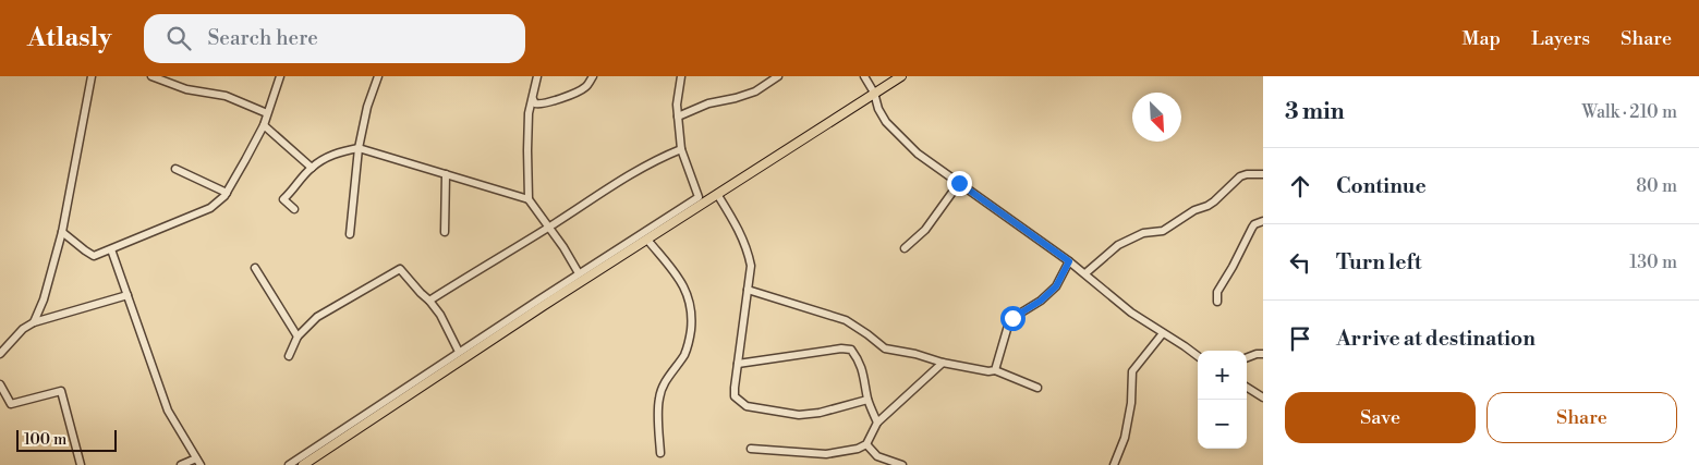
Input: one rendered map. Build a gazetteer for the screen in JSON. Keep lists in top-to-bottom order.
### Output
{
  "scale_bar": "100 m",
  "north": "bottom right",
  "page": {
    "header": "Atlasly",
    "search": "Search here",
    "nav": ["Map", "Layers", "Share"],
    "heading": ["3 min", "Walk · 210 m"],
    "list": [
      ["Continue", "80 m"],
      ["Turn left", "130 m"],
      "Arrive at destination"
    ],
    "map_buttons": ["+", "−"],
    "buttons": ["Save", "Share"],
    "scale": "100 m"
  }
}
